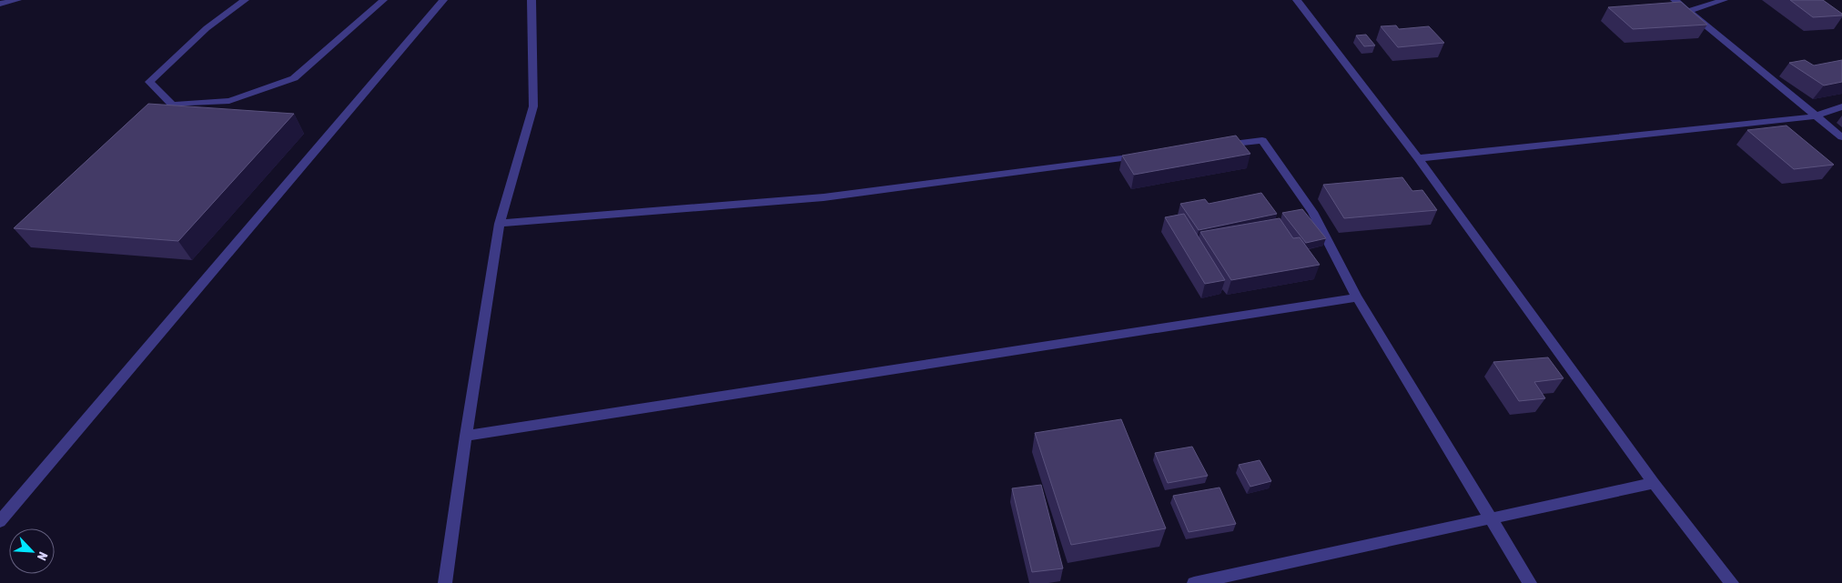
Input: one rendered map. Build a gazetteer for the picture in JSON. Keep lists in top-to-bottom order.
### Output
{
  "north": "bottom right"
}
